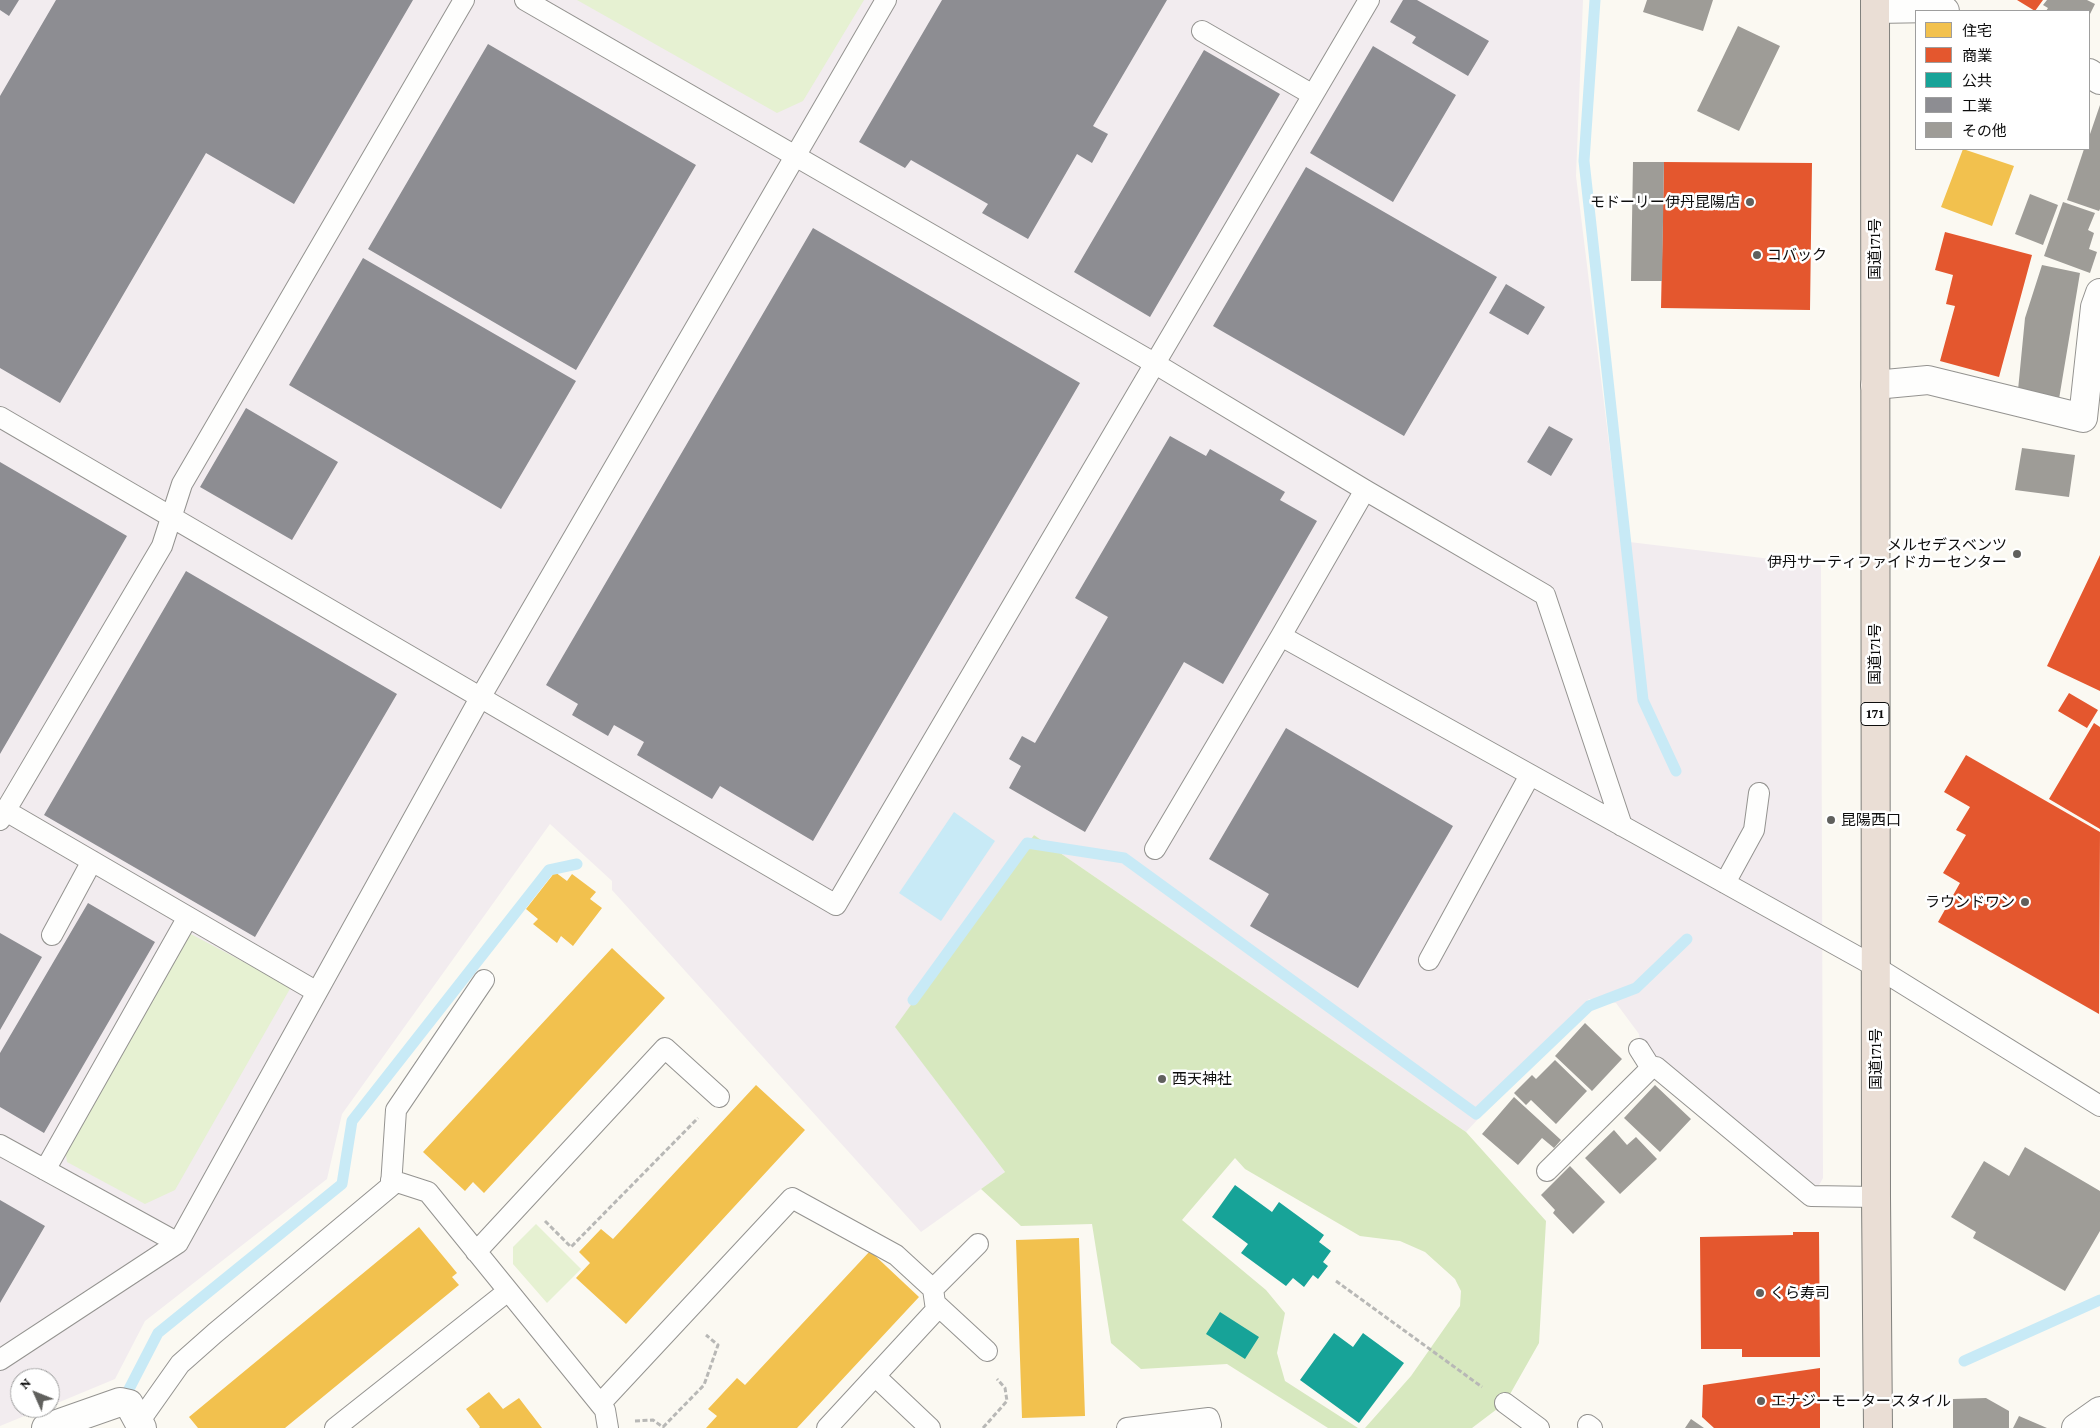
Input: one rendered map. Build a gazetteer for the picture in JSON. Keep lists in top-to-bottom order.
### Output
{
  "streets": {
    "highway": ["国道171号", "171"]
  },
  "places": [
    "モドーリー伊丹昆陽店",
    "コバック",
    "メルセデスベンツ 伊丹サーティファイドカーセンター",
    "昆陽西口",
    "ラウンドワン",
    "西天神社",
    "くら寿司",
    "エナジーモータースタイル"
  ],
  "legend": [
    "住宅",
    "商業",
    "公共",
    "工業",
    "その他"
  ],
  "north": "top left"
}
